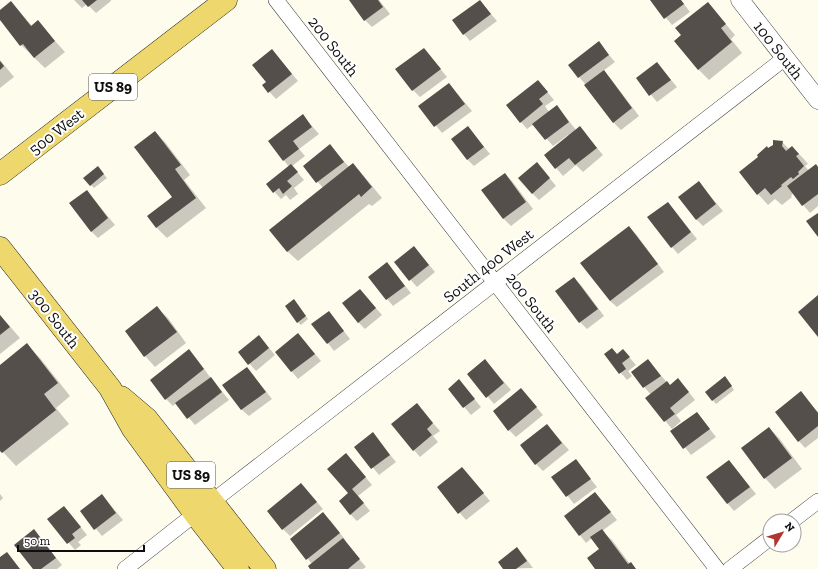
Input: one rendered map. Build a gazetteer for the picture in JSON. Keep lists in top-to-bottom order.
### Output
{
  "streets": {
    "main road": ["US 89", "500 West", "300 South"],
    "street": ["200 South", "100 South", "South 400 West"]
  },
  "crossings": [
    ["200 South", "South 400 West"],
    ["100 South", "South 400 West"],
    ["South 400 West", "300 South"]
  ],
  "scale_bar": "50 m",
  "north": "top right"
}
